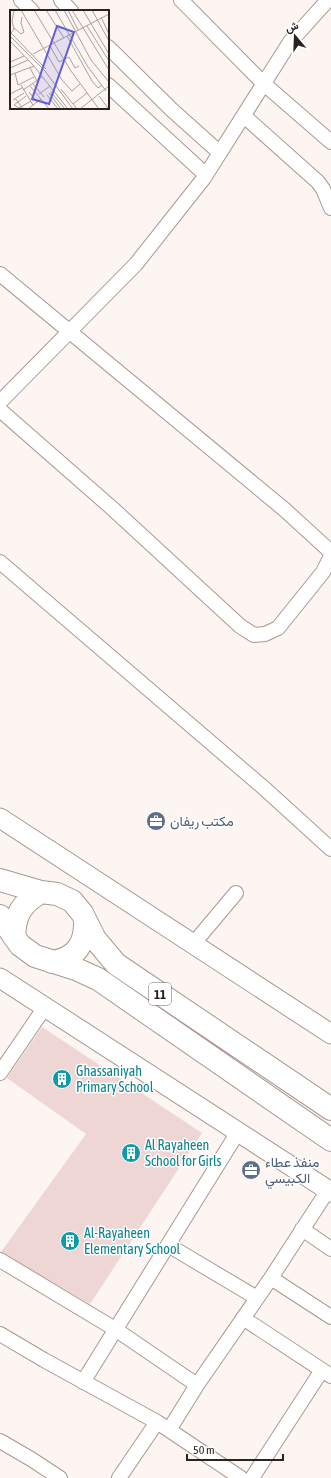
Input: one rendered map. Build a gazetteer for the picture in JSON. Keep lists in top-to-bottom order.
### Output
{
  "streets": {
    "highway": ["11"]
  },
  "places": {
    "office": ["مكتب ريفان", "منفذ عطاء الكبيسي"],
    "building": ["Ghassaniyah Primary School", "Al Rayaheen School for Girls", "Al-Rayaheen Elementary School"]
  },
  "scale_bar": "50 m",
  "north": "top"
}
